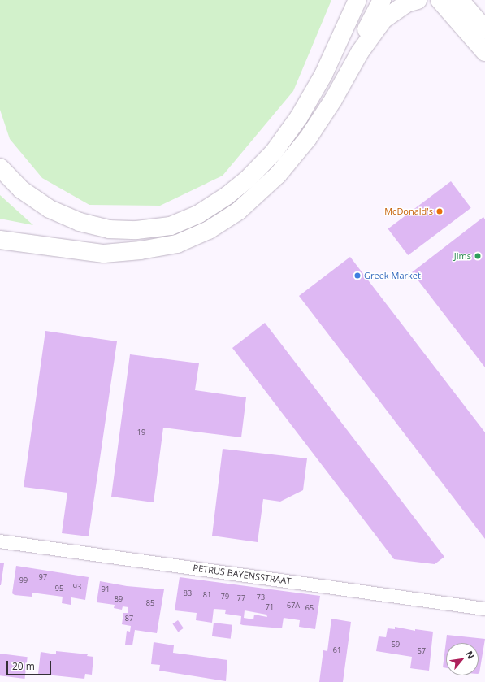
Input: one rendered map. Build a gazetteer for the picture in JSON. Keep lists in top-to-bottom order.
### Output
{
  "streets": {
    "street": ["PETRUS BAYENSSTRAAT"]
  },
  "places": ["McDonald's", "Jims", "Greek Market"],
  "house_numbers": [
    "19",
    "97",
    "99",
    "93",
    "95",
    "91",
    "83",
    "81",
    "79",
    "73",
    "77",
    "89",
    "85",
    "67A",
    "71",
    "65",
    "87",
    "59",
    "61",
    "57"
  ],
  "scale_bar": "20 m",
  "north": "top right"
}
